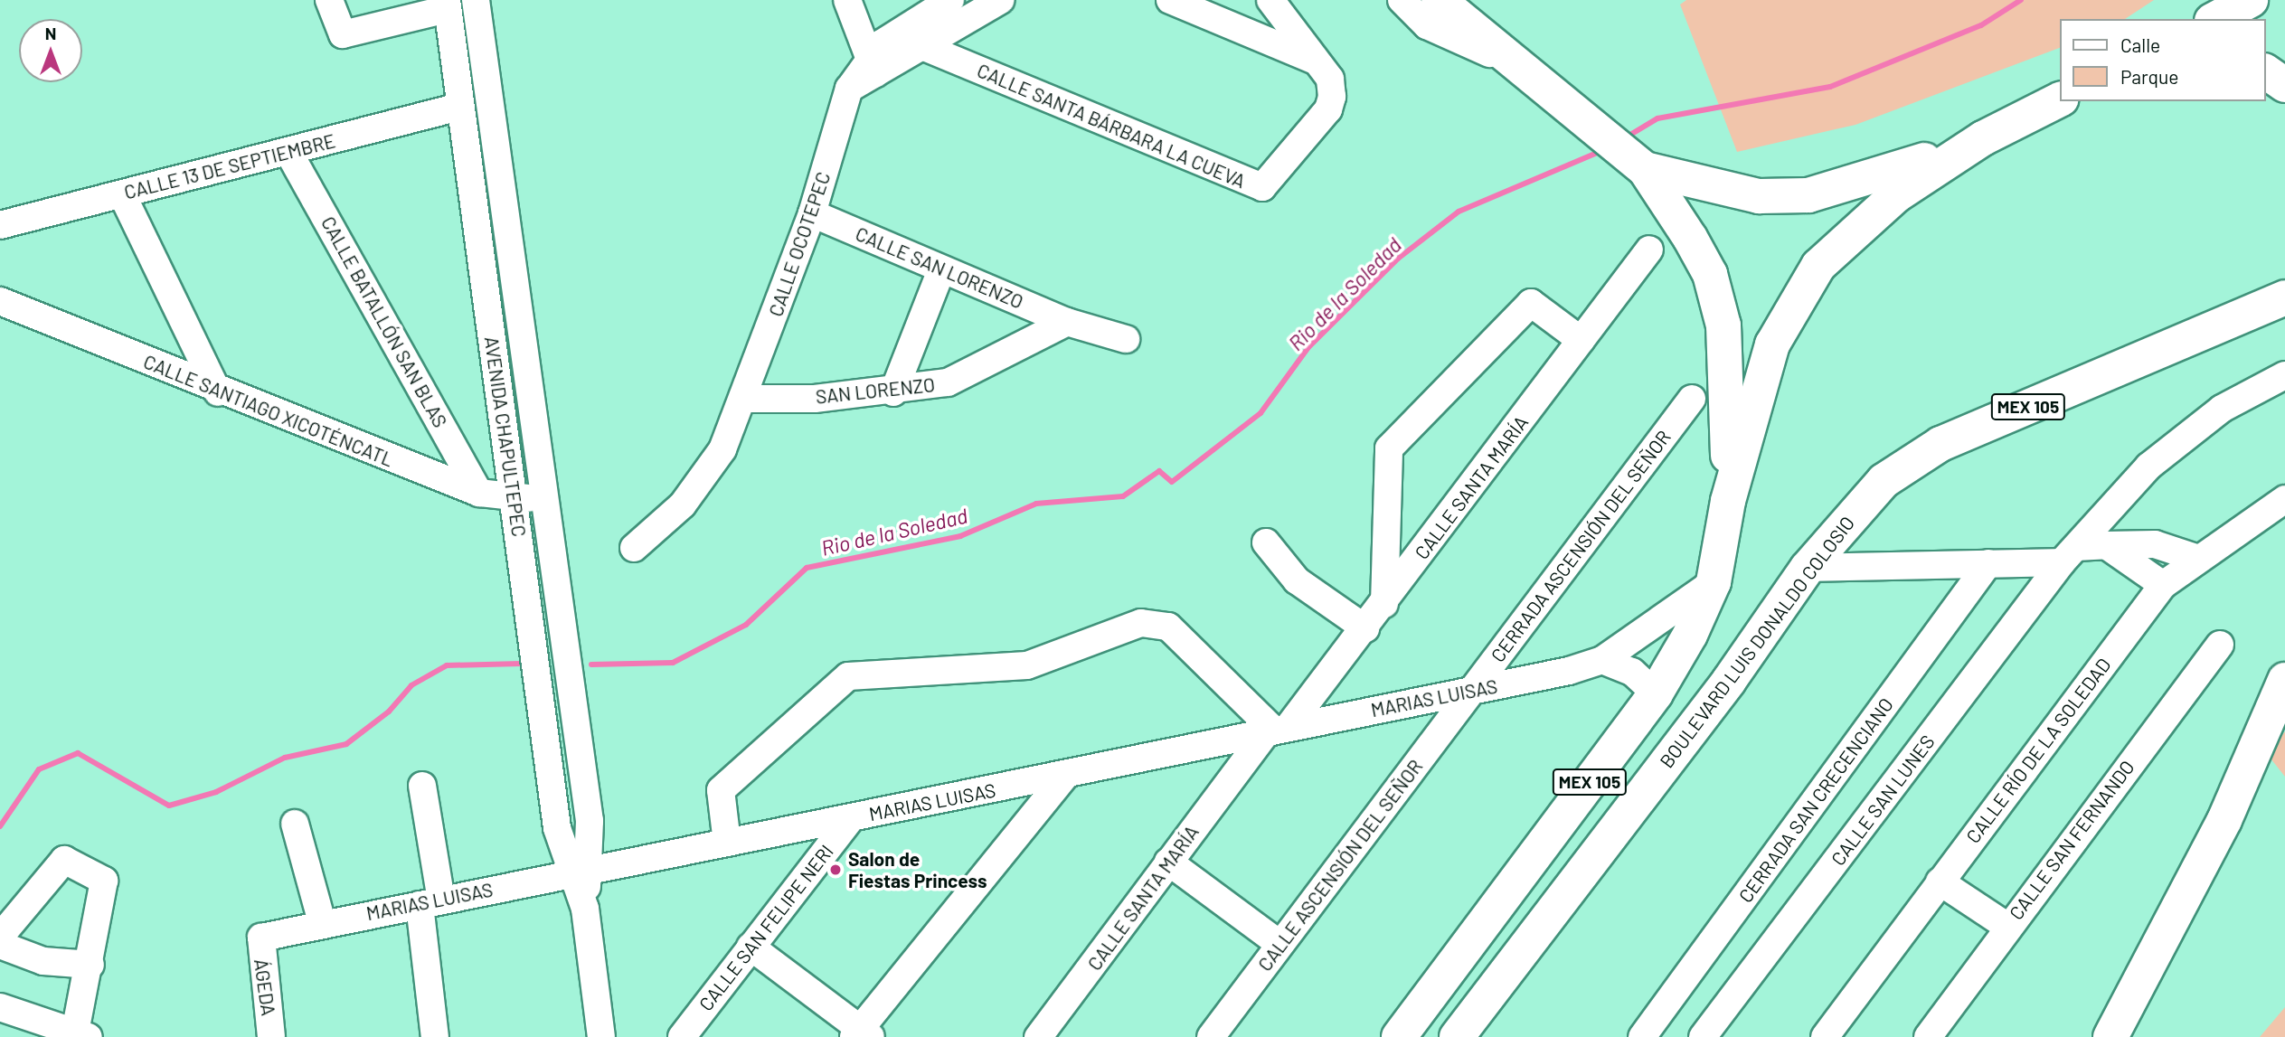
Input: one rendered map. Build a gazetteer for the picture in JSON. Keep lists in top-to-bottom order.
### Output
{
  "streets": {
    "main road": ["MEX 105", "BOULEVARD LUIS DONALDO COLOSIO"],
    "street": [
      "CALLE SANTA BÁRBARA LA CUEVA",
      "CALLE 13 DE SEPTIEMBRE",
      "CALLE OCOTEPEC",
      "CALLE SAN LORENZO",
      "CALLE BATALLÓN SAN BLAS",
      "SAN LORENZO",
      "CALLE SANTIAGO XICOTÉNCATL",
      "AVENIDA CHAPULTEPEC",
      "CALLE SANTA MARÍA",
      "CERRADA ASCENSIÓN DEL SEÑOR",
      "MARIAS LUISAS",
      "CALLE RÍO DE LA SOLEDAD",
      "CERRADA SAN CRECENCIANO",
      "CALLE SAN LUNES",
      "CALLE SAN FERNANDO",
      "CALLE ASCENSIÓN DEL SEÑOR",
      "CALLE SAN FELIPE NERI",
      "ÁGEDA"
    ]
  },
  "crossings": [
    ["CALLE 13 DE SEPTIEMBRE", "CALLE BATALLÓN SAN BLAS"],
    ["CALLE 13 DE SEPTIEMBRE", "AVENIDA CHAPULTEPEC"],
    ["CALLE OCOTEPEC", "CALLE SAN LORENZO"],
    ["CALLE OCOTEPEC", "SAN LORENZO"],
    ["CALLE SAN LORENZO", "SAN LORENZO"],
    ["CALLE BATALLÓN SAN BLAS", "CALLE SANTIAGO XICOTÉNCATL"],
    ["MEX 105", "MARIAS LUISAS"],
    ["CALLE SANTIAGO XICOTÉNCATL", "AVENIDA CHAPULTEPEC"],
    ["AVENIDA CHAPULTEPEC", "MARIAS LUISAS"],
    ["CALLE SANTA MARÍA", "MARIAS LUISAS"],
    ["CERRADA ASCENSIÓN DEL SEÑOR", "MARIAS LUISAS"],
    ["CERRADA ASCENSIÓN DEL SEÑOR", "CALLE ASCENSIÓN DEL SEÑOR"],
    ["MARIAS LUISAS", "CALLE ASCENSIÓN DEL SEÑOR"],
    ["MARIAS LUISAS", "CALLE SAN FELIPE NERI"],
    ["MARIAS LUISAS", "ÁGEDA"]
  ],
  "water": ["Rio de la Soledad"],
  "places": ["Salon de Fiestas Princess"],
  "legend": ["Calle", "Parque"],
  "north": "top"
}
